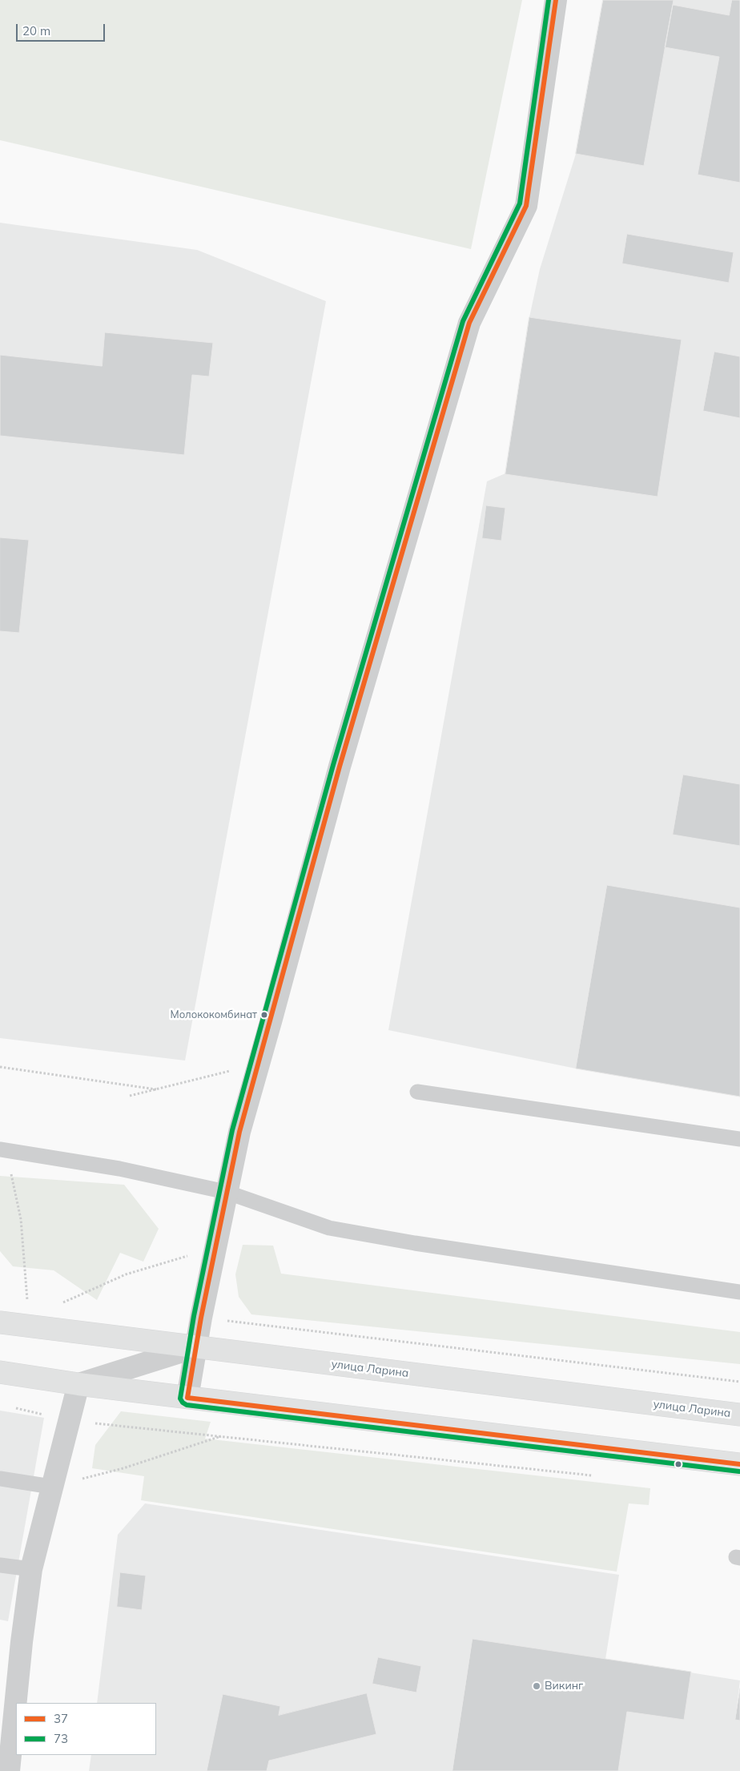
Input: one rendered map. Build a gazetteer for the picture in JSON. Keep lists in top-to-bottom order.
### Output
{
  "streets": {
    "main road": ["улица Ларина"]
  },
  "places": ["Молококомбинат", "Викинг"],
  "lines": ["transit line 37", "transit line 73"],
  "legend": ["37", "73"],
  "scale_bar": "20 m"
}
